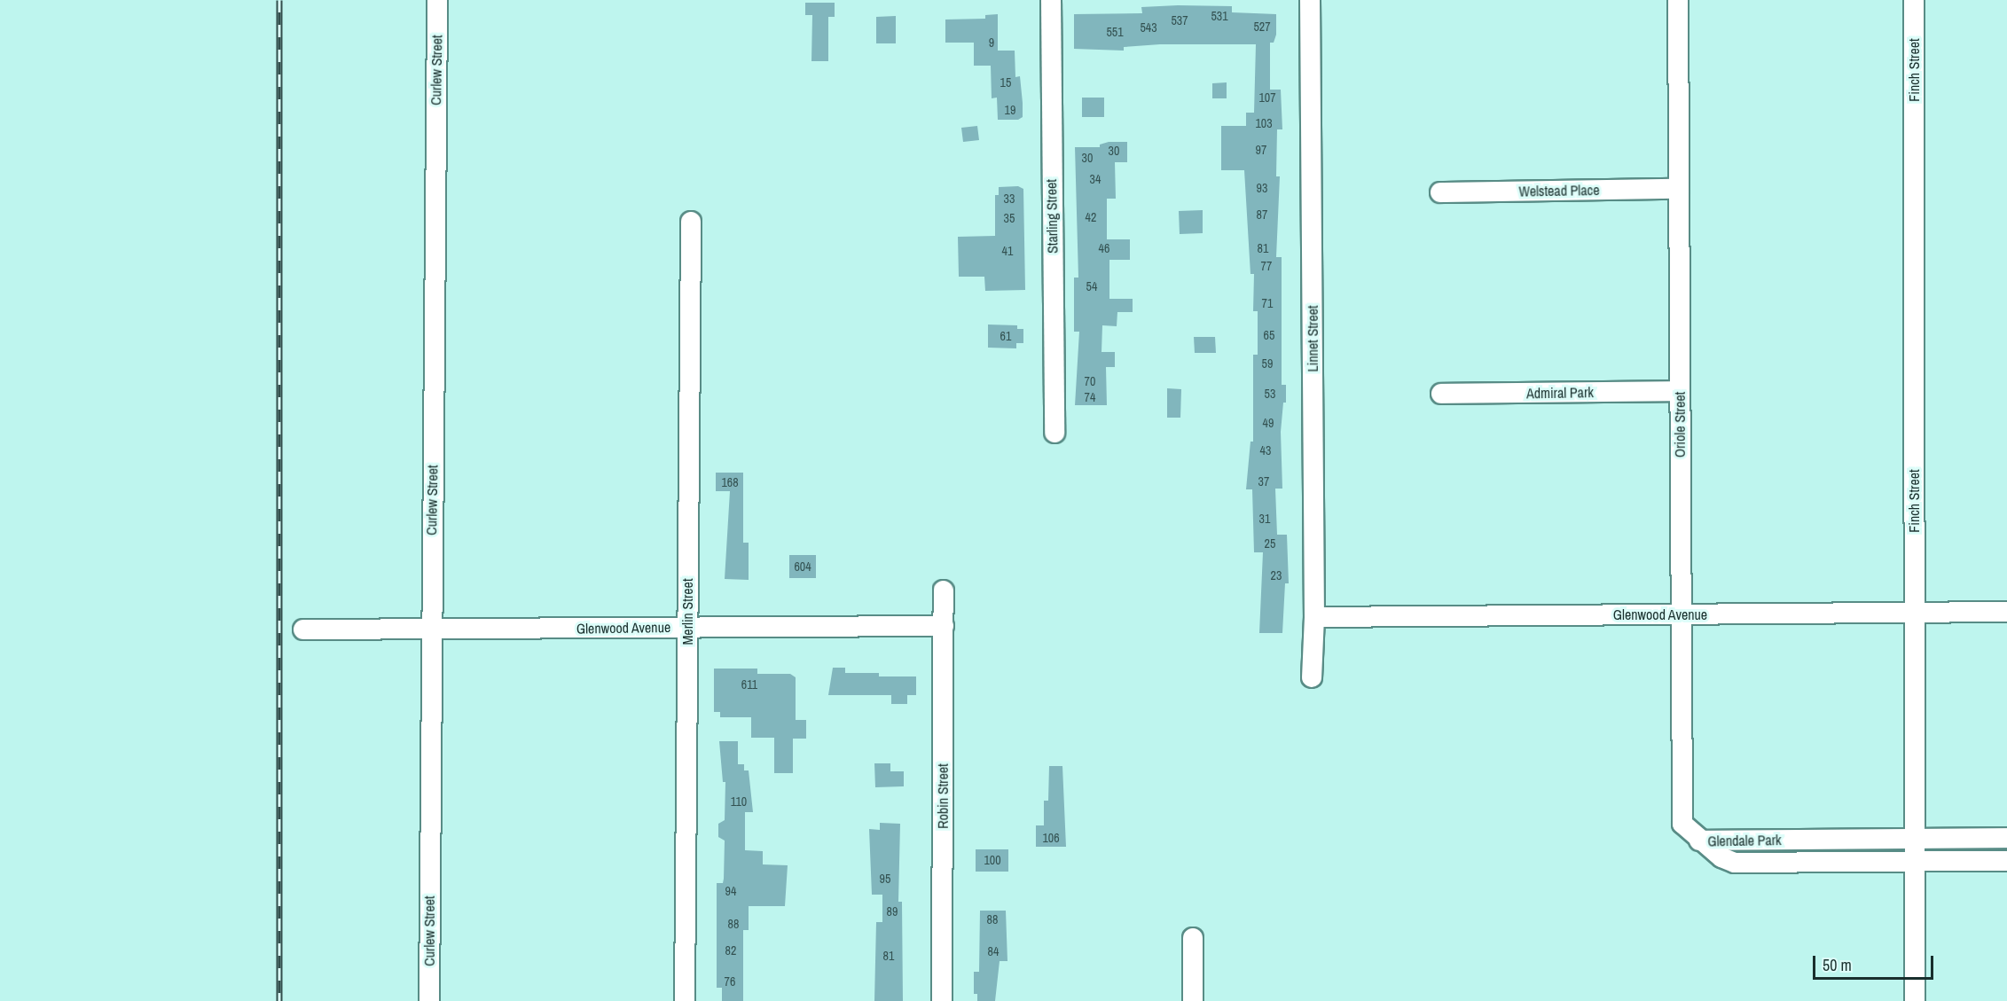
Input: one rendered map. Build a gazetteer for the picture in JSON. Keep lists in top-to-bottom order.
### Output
{
  "streets": {
    "street": [
      "Curlew Street",
      "Finch Street",
      "Welstead Place",
      "Starling Street",
      "Linnet Street",
      "Admiral Park",
      "Oriole Street",
      "Merlin Street",
      "Glenwood Avenue",
      "Robin Street",
      "Glendale Park"
    ]
  },
  "crossings": [
    ["Curlew Street", "Glenwood Avenue"],
    ["Finch Street", "Glenwood Avenue"],
    ["Finch Street", "Glendale Park"],
    ["Welstead Place", "Oriole Street"],
    ["Linnet Street", "Glenwood Avenue"],
    ["Admiral Park", "Oriole Street"],
    ["Oriole Street", "Glenwood Avenue"],
    ["Oriole Street", "Glendale Park"],
    ["Merlin Street", "Glenwood Avenue"],
    ["Glenwood Avenue", "Robin Street"]
  ],
  "house_numbers": [
    "531",
    "537",
    "527",
    "543",
    "551",
    "9",
    "15",
    "107",
    "19",
    "103",
    "97",
    "30",
    "30",
    "34",
    "93",
    "33",
    "87",
    "42",
    "35",
    "46",
    "81",
    "41",
    "77",
    "54",
    "71",
    "65",
    "61",
    "59",
    "70",
    "53",
    "74",
    "49",
    "43",
    "37",
    "168",
    "31",
    "25",
    "604",
    "23",
    "611",
    "110",
    "106",
    "100",
    "95",
    "94",
    "89",
    "88",
    "88",
    "82",
    "84",
    "81",
    "76"
  ],
  "scale_bar": "50 m"
}
